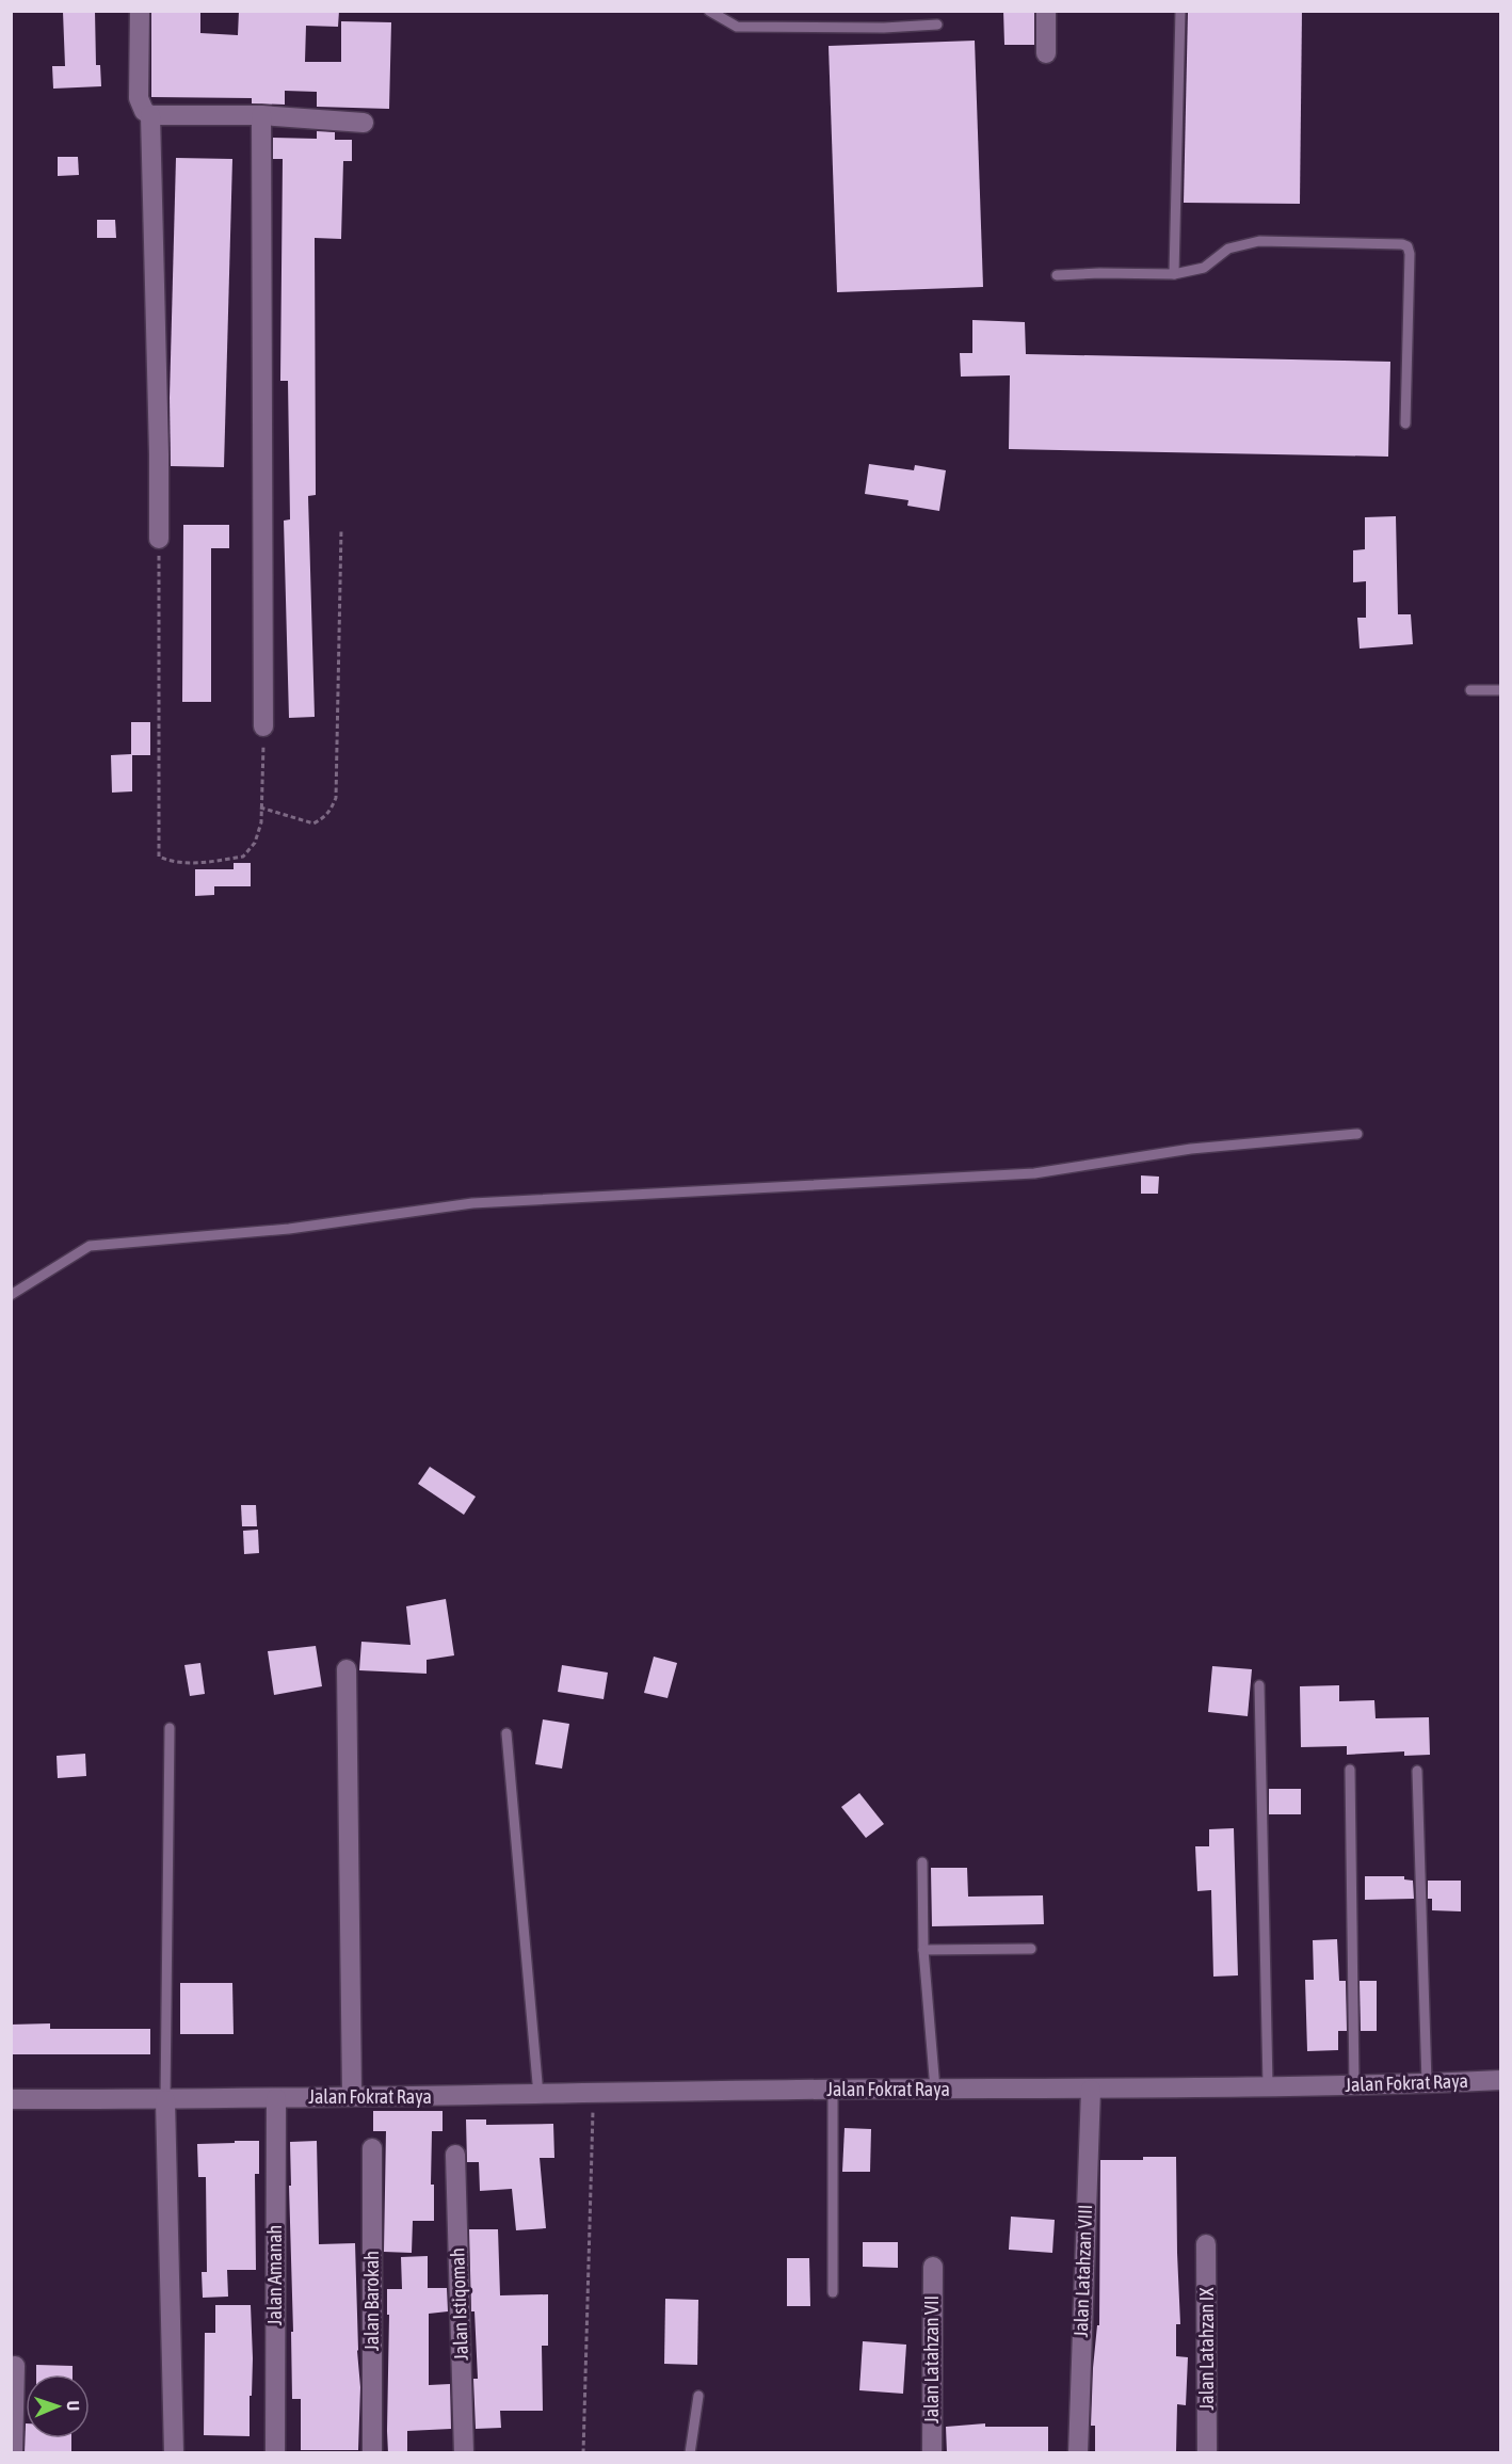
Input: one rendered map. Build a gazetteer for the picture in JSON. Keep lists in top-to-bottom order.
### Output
{
  "streets": {
    "street": [
      "Jalan Fokrat Raya",
      "Jalan Latahzan VIII",
      "Jalan Amanah",
      "Jalan Barokah",
      "Jalan Istiqomah",
      "Jalan Latahzan IX",
      "Jalan Latahzan VII"
    ]
  },
  "crossings": [
    ["Jalan Fokrat Raya", "Jalan Latahzan VIII"],
    ["Jalan Fokrat Raya", "Jalan Amanah"]
  ],
  "north": "right"
}
